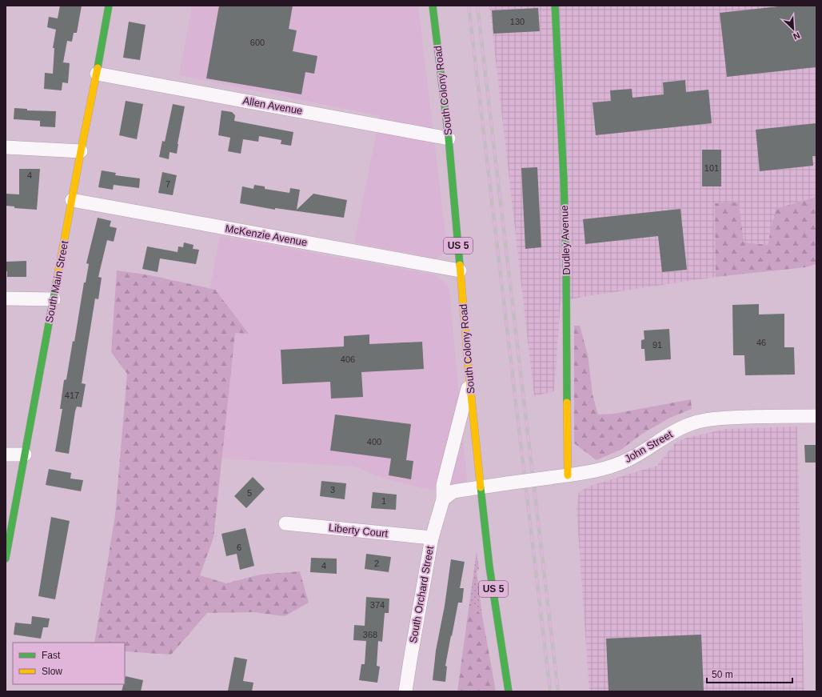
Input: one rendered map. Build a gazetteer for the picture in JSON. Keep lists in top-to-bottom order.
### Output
{
  "streets": {
    "street": [
      "South Colony Road",
      "Allen Avenue",
      "McKenzie Avenue",
      "Dudley Avenue",
      "US 5",
      "South Main Street",
      "John Street",
      "Liberty Court",
      "South Orchard Street"
    ]
  },
  "crossings": [
    ["South Colony Road", "Allen Avenue"],
    ["South Colony Road", "McKenzie Avenue"],
    ["South Colony Road", "John Street"],
    ["South Colony Road", "South Orchard Street"],
    ["Allen Avenue", "South Main Street"],
    ["McKenzie Avenue", "South Main Street"],
    ["Dudley Avenue", "John Street"],
    ["Liberty Court", "South Orchard Street"]
  ],
  "house_numbers": [
    "130",
    "600",
    "101",
    "4",
    "7",
    "46",
    "91",
    "406",
    "417",
    "400",
    "3",
    "5",
    "1",
    "6",
    "2",
    "4",
    "374",
    "368"
  ],
  "legend": ["Fast", "Slow"],
  "scale_bar": "50 m",
  "north": "bottom right"
}
